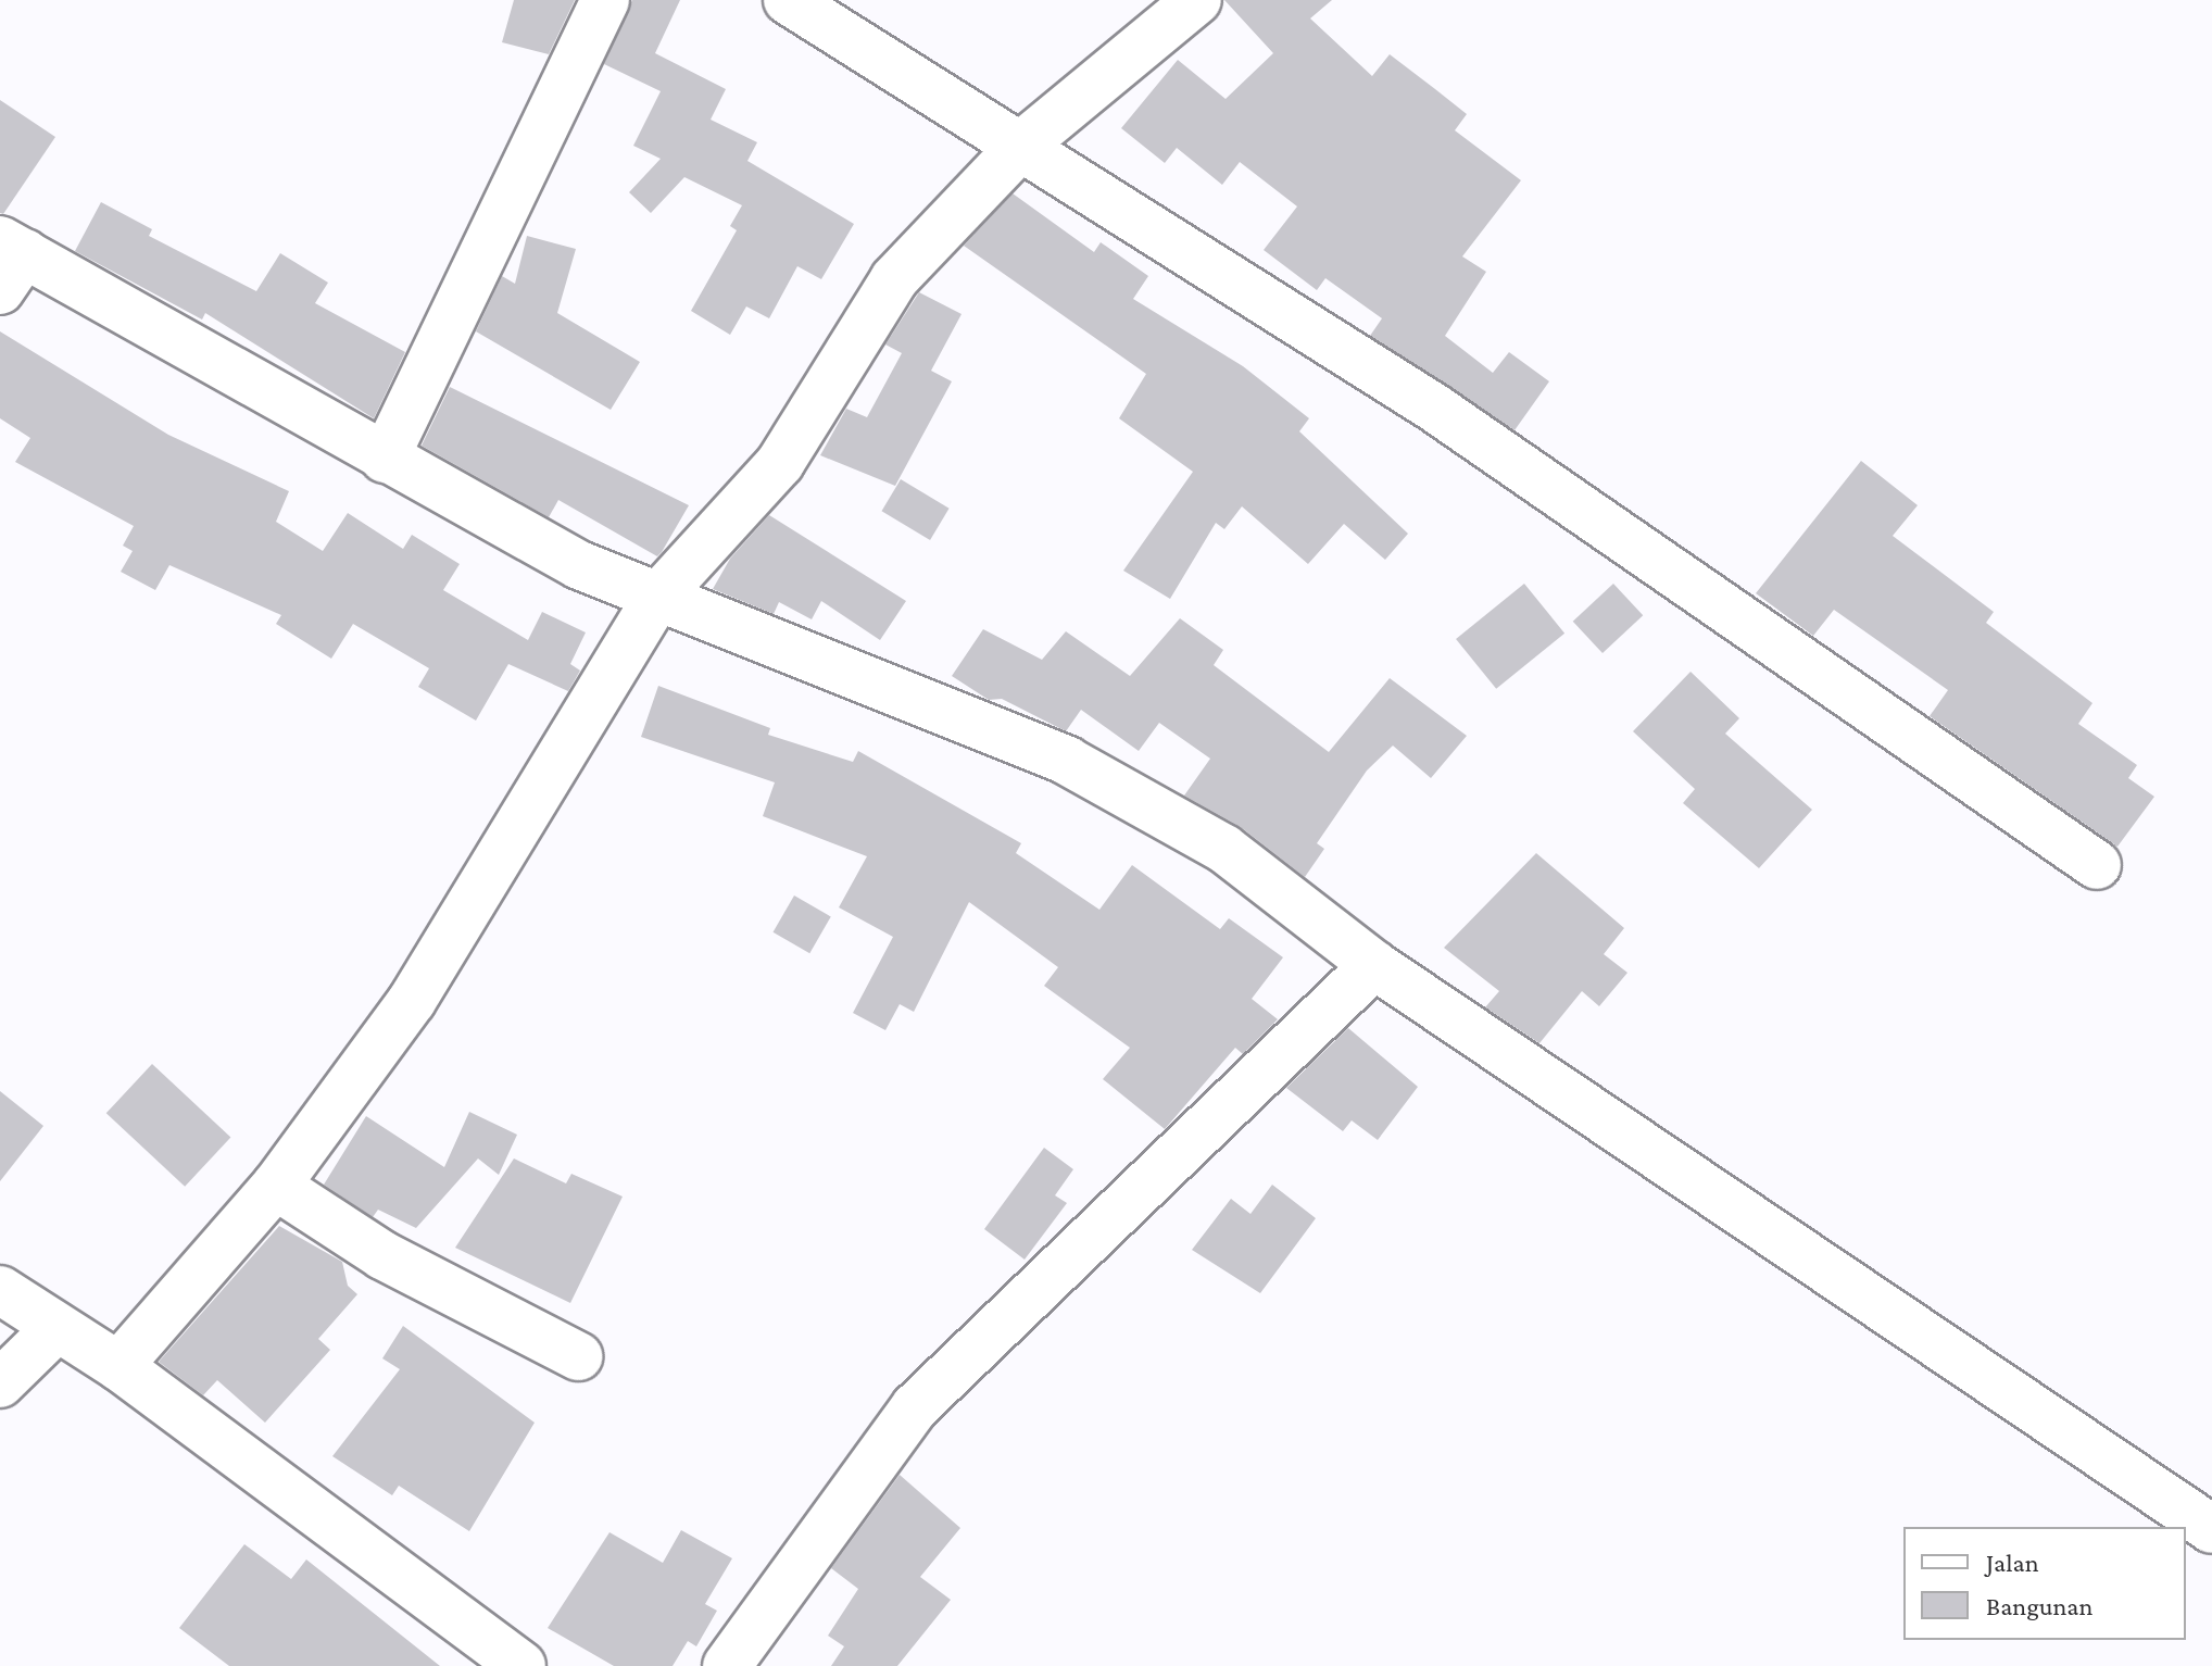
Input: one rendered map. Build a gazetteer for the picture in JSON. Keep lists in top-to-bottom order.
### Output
{
  "legend": ["Jalan", "Bangunan"]
}
